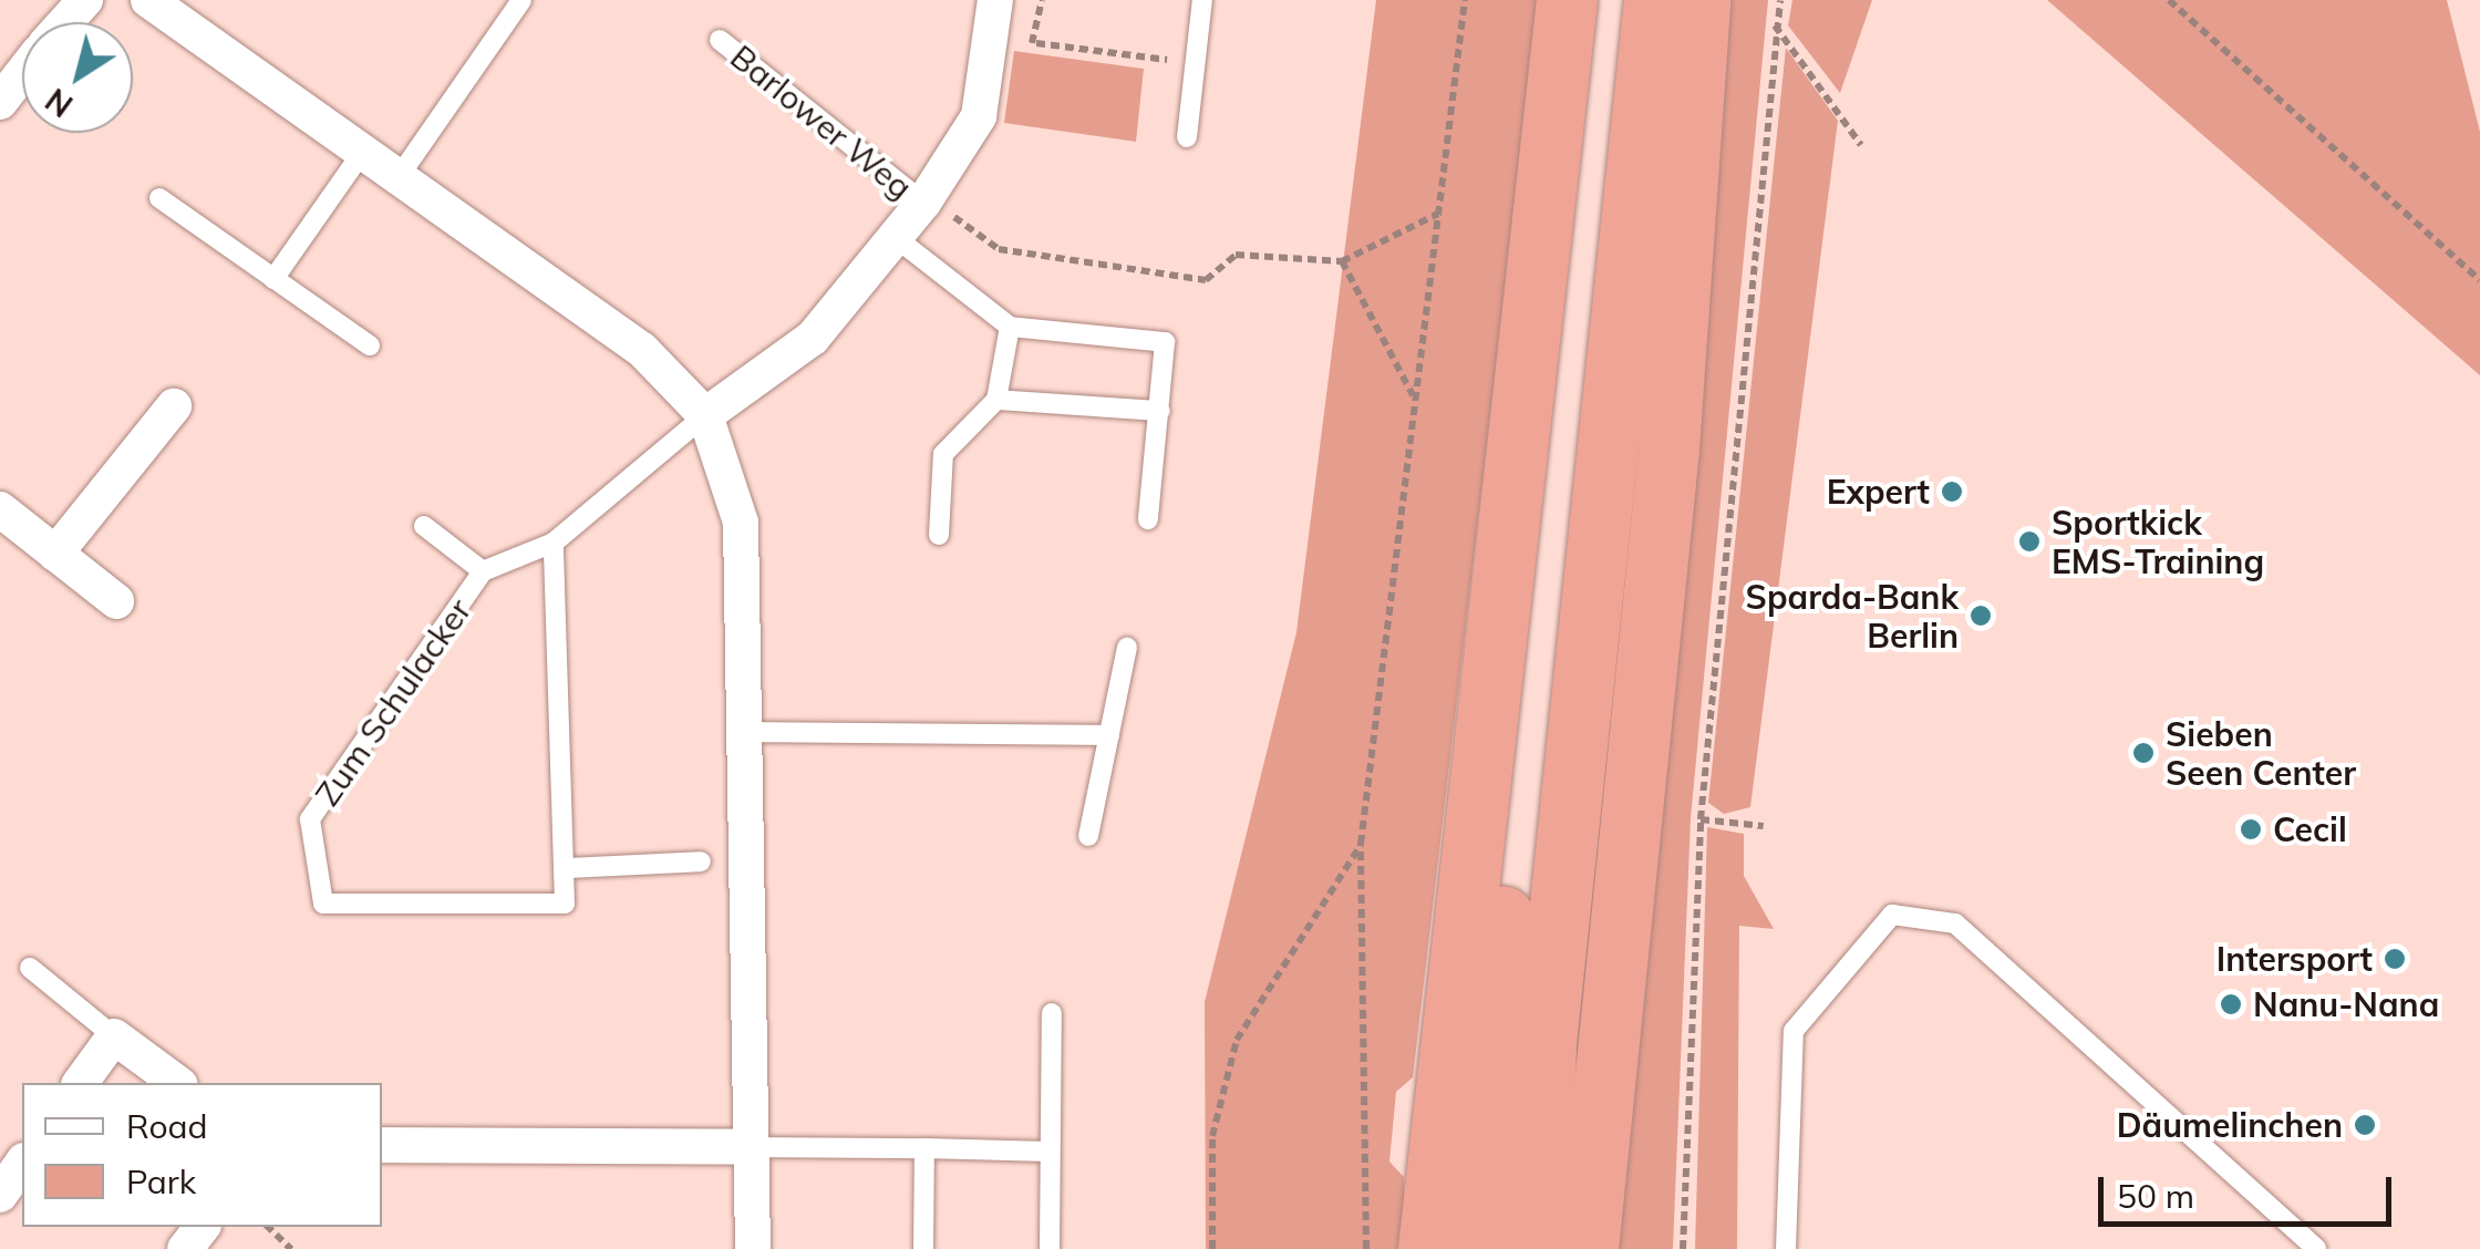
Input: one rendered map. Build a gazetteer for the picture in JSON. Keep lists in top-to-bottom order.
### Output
{
  "streets": {
    "street": ["Barlower Weg"],
    "lane": ["Zum Schulacker"]
  },
  "crossings": [
    ["Barlower Weg", "Zum Schulacker"]
  ],
  "places": [
    "Expert",
    "Sportkick EMS-Training",
    "Sparda-Bank Berlin",
    "Sieben Seen Center",
    "Cecil",
    "Intersport",
    "Nanu-Nana",
    "Däumelinchen"
  ],
  "legend": ["Road", "Park"],
  "scale_bar": "50 m",
  "north": "bottom left"
}
